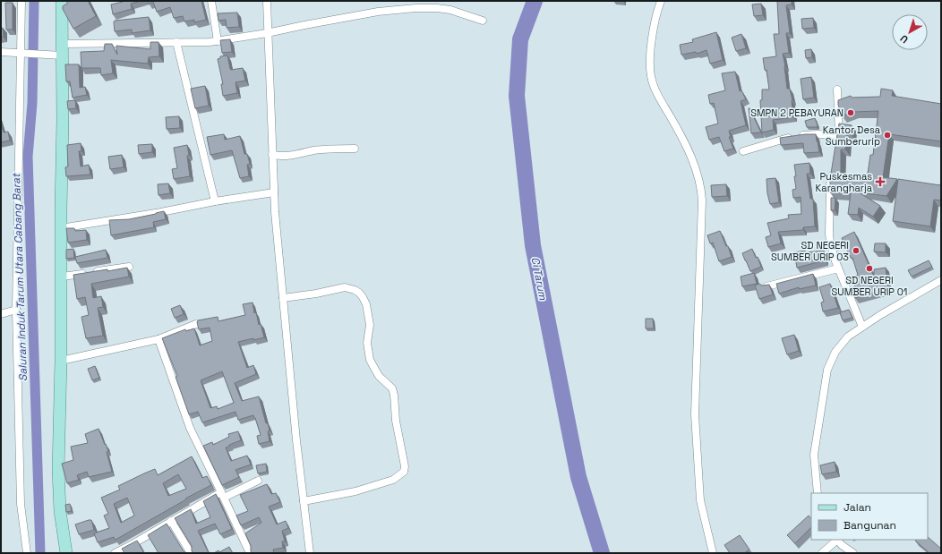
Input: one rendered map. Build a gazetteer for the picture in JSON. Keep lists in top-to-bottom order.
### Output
{
  "water": ["Saluran Induk Tarum Utara Cabang Barat", "Ci Tarum"],
  "places": {
    "other": [
      "SMPN 2 PEBAYURAN",
      "Kantor Desa Sumberurip",
      "SD NEGERI SUMBER URIP 03",
      "SD NEGERI SUMBER URIP 01"
    ],
    "health": ["Puskesmas Karangharja"]
  },
  "legend": ["Jalan", "Bangunan"],
  "north": "bottom left"
}
